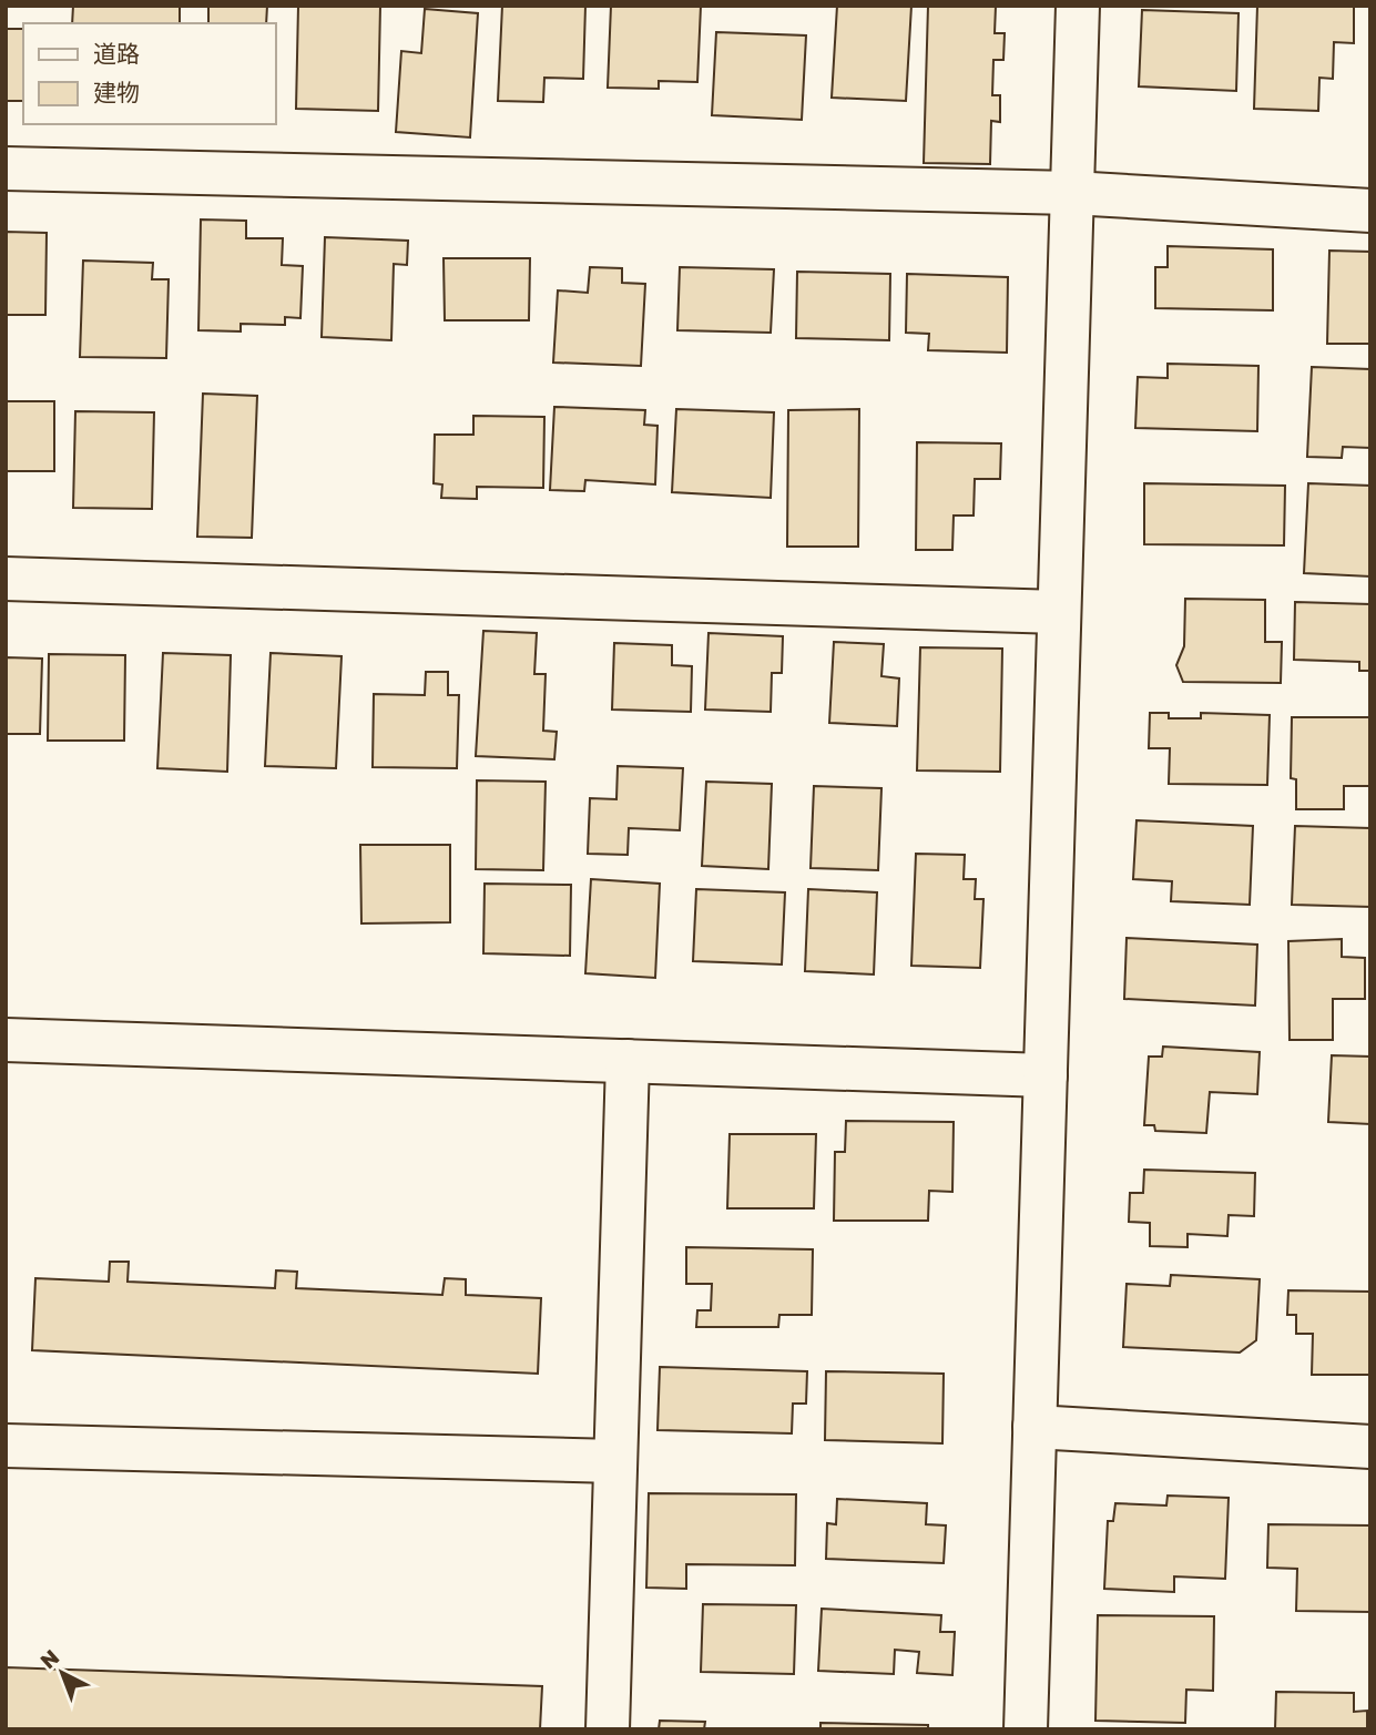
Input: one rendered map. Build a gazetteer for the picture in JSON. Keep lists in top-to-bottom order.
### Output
{
  "legend": ["道路", "建物"],
  "north": "top left"
}
